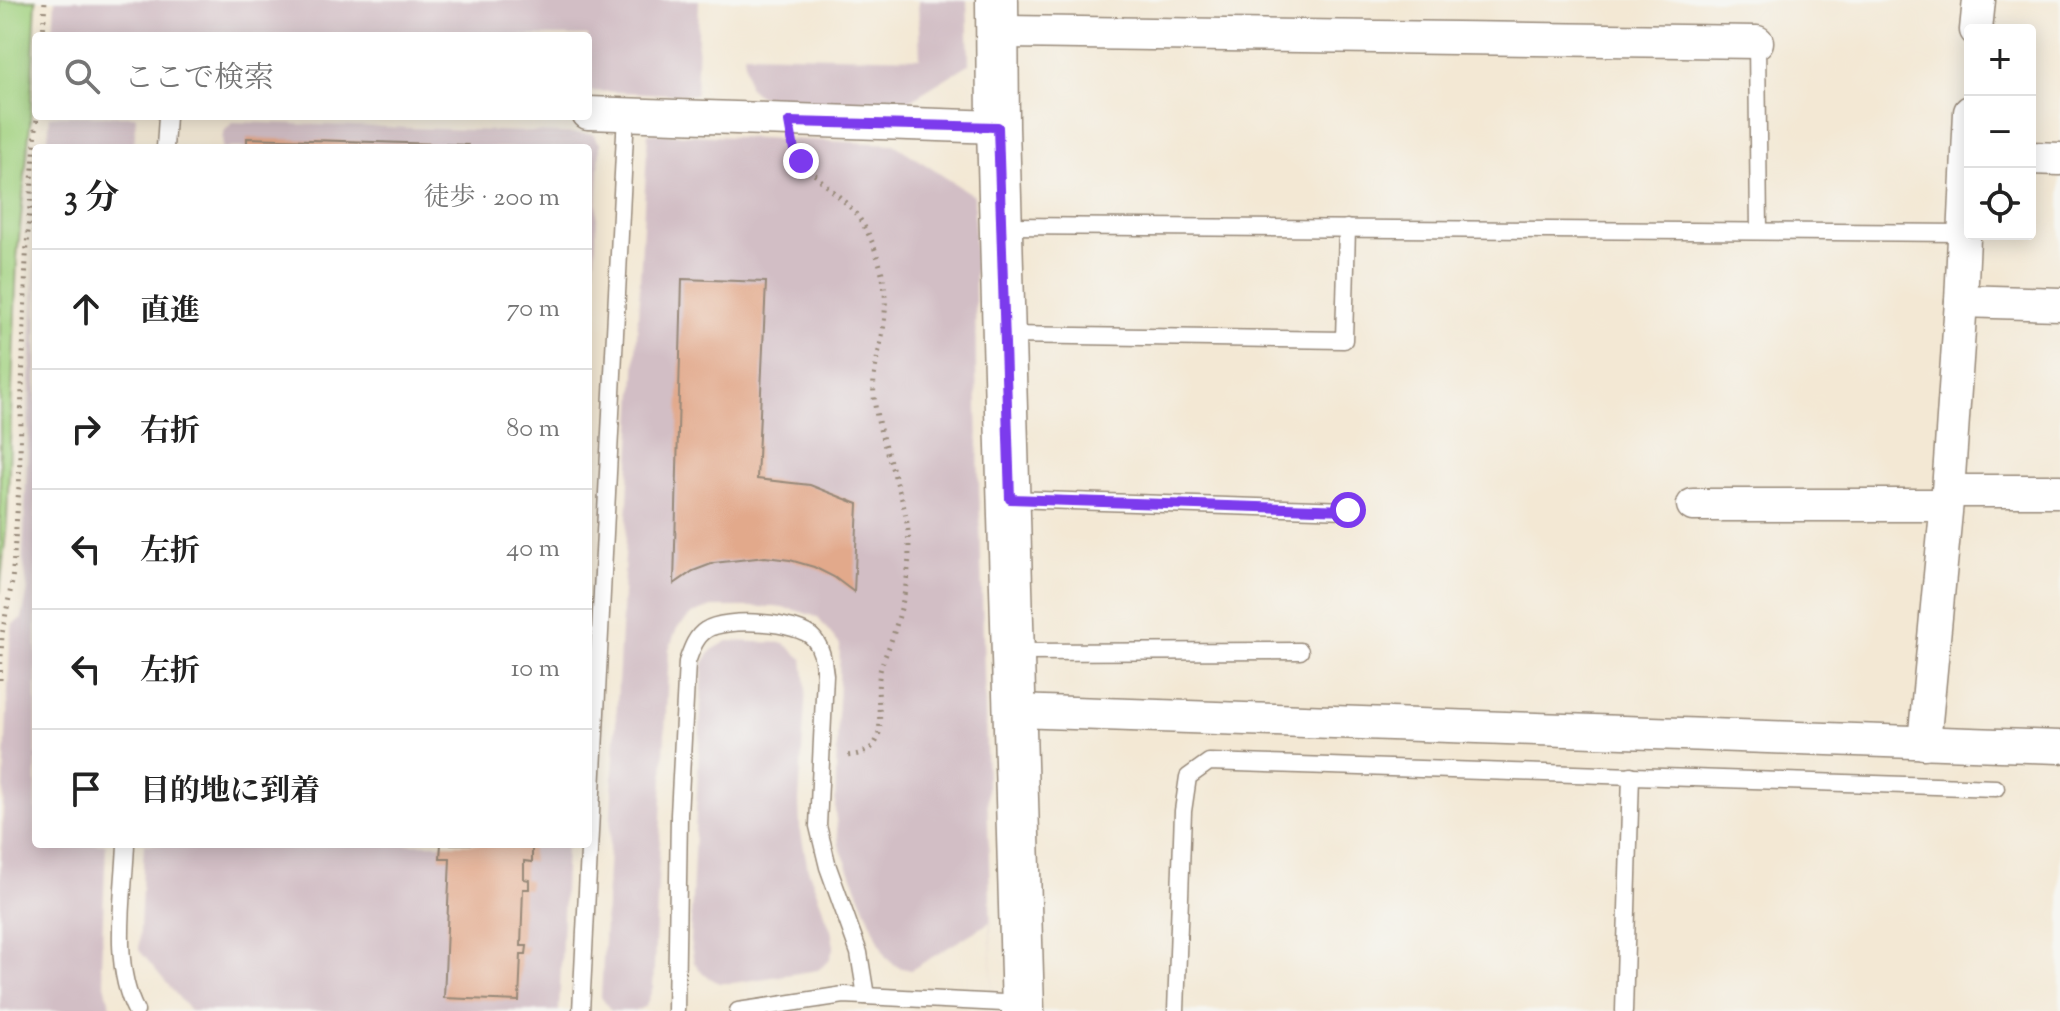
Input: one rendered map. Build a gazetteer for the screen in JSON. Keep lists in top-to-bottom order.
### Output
{
  "page": {
    "map_buttons": ["+", "−"],
    "search": "ここで検索",
    "heading": ["3 分", "徒歩 · 200 m"],
    "list": [
      ["直進", "70 m"],
      ["右折", "80 m"],
      ["左折", "40 m"],
      ["左折", "10 m"],
      "目的地に到着"
    ]
  }
}
